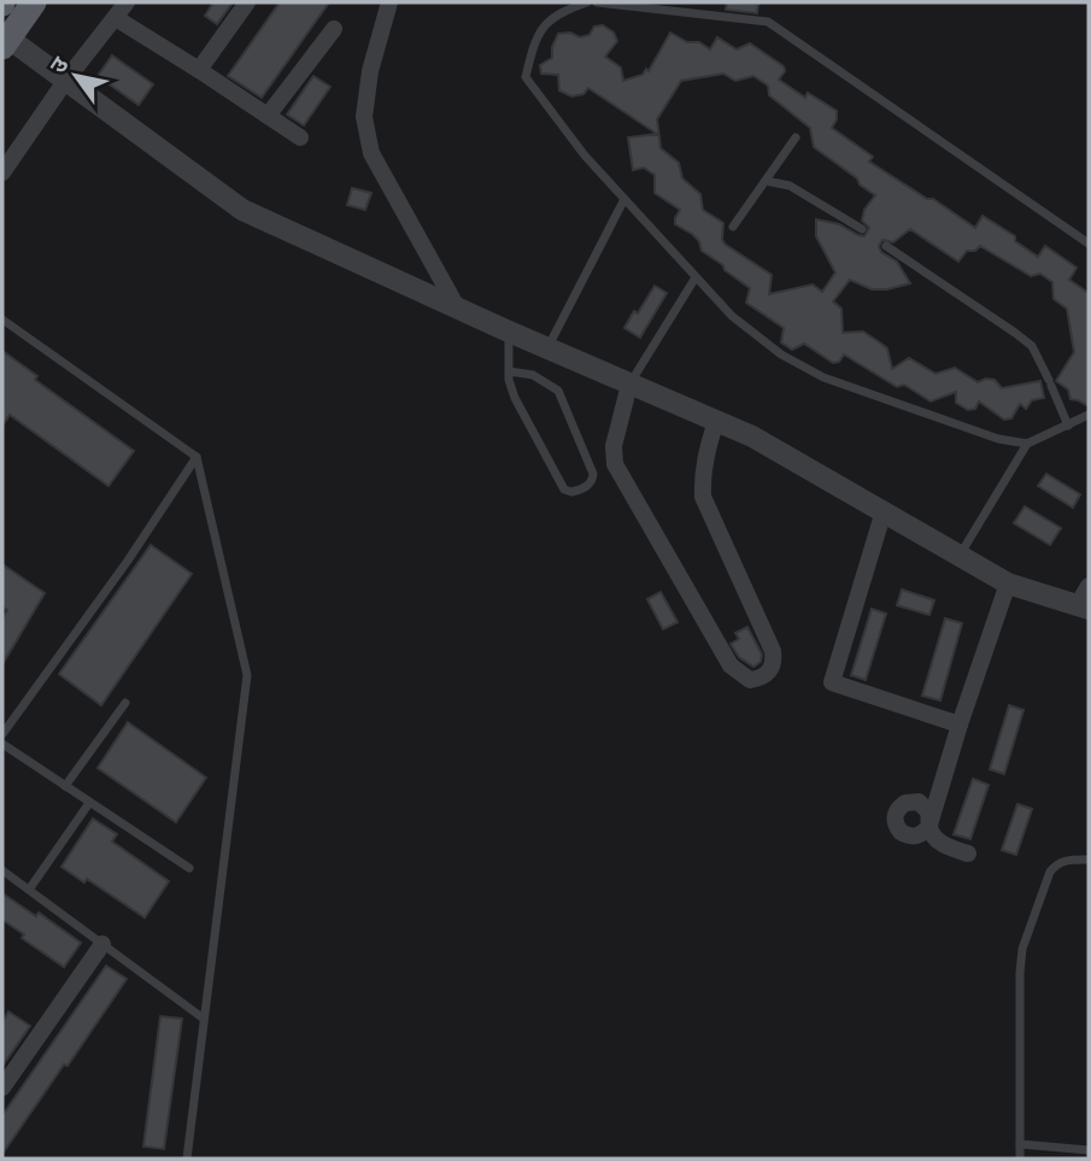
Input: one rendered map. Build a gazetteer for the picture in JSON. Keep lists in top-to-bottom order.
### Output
{
  "north": "top left"
}
